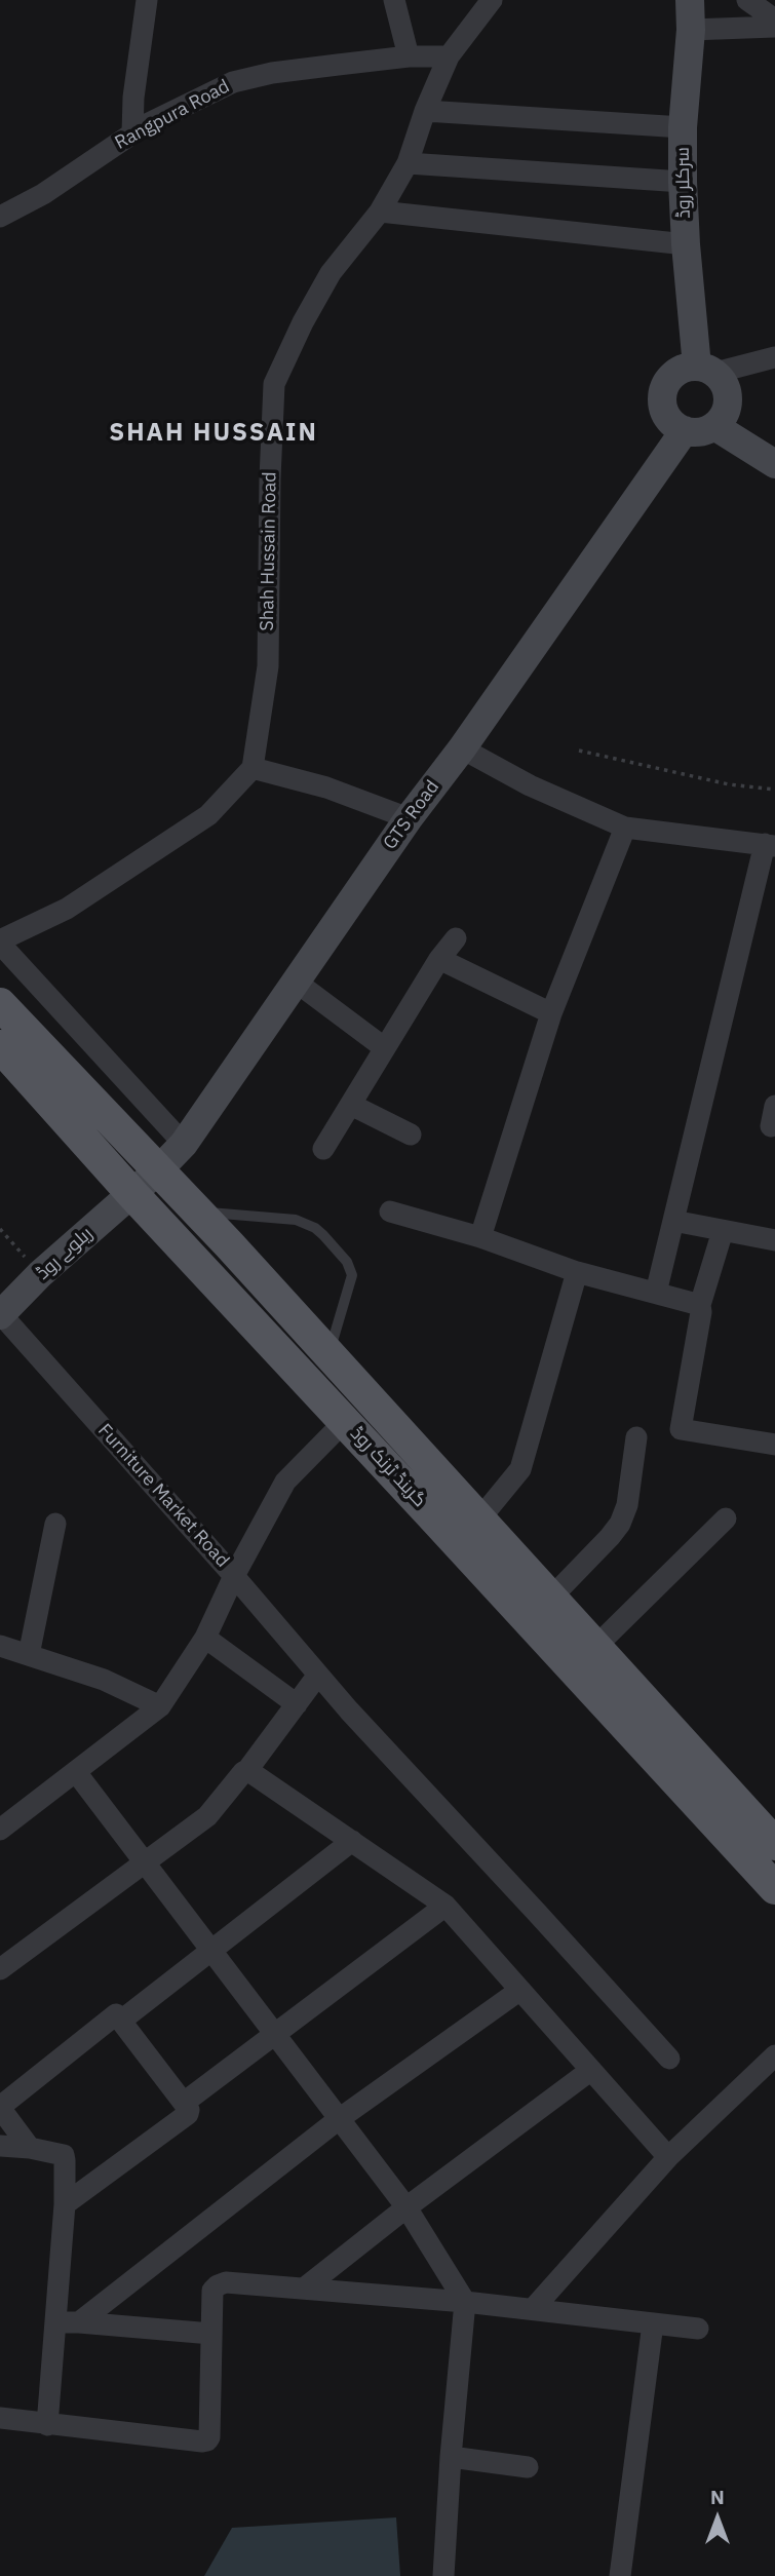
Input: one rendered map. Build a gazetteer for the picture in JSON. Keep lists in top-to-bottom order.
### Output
{
  "streets": {
    "main road": [
      "سرکلر روڈ",
      "GTS Road",
      "ریلوے روڈ",
      "گرینڈ ٹرنک روڈ"
    ],
    "street": ["Rangpura Road", "Shah Hussain Road", "Furniture Market Road"]
  },
  "crossings": [
    ["Rangpura Road", "Shah Hussain Road"],
    ["سرکلر روڈ", "GTS Road"],
    ["GTS Road", "ریلوے روڈ"],
    ["GTS Road", "گرینڈ ٹرنک روڈ"],
    ["ریلوے روڈ", "گرینڈ ٹرنک روڈ"],
    ["ریلوے روڈ", "Furniture Market Road"]
  ],
  "districts": ["SHAH HUSSAIN"],
  "north": "top"
}
